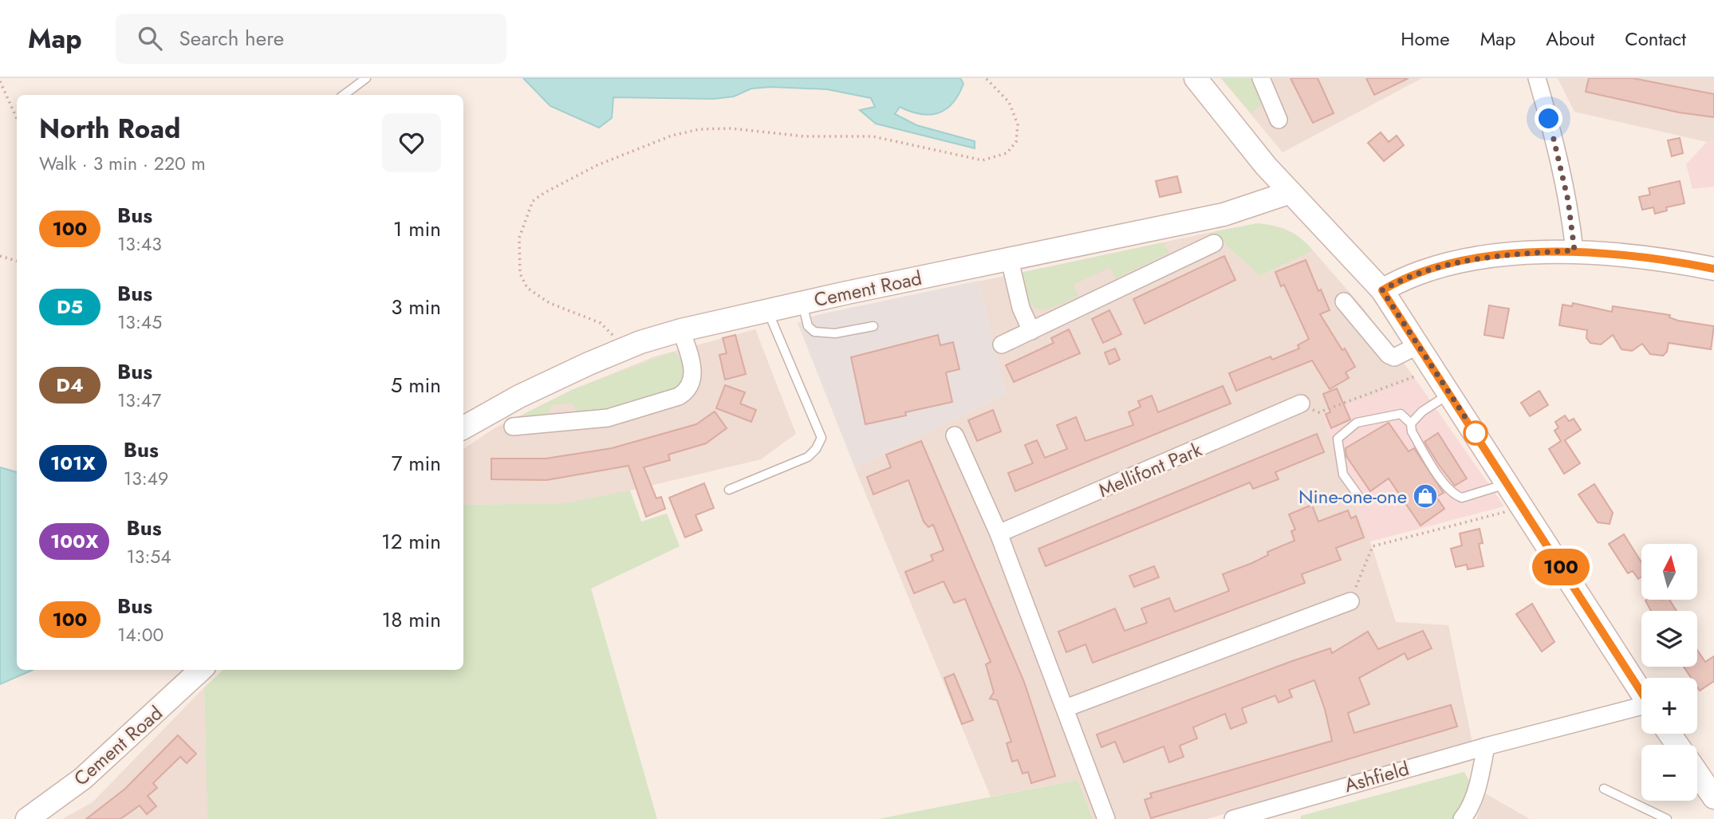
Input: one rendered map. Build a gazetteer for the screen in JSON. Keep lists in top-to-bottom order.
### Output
{
  "streets": {
    "main road": ["Cement Road"],
    "street": ["Mellifont Park", "Ashfield"]
  },
  "places": {
    "shop": ["Nine-one-one"]
  },
  "lines": ["bus line 100"],
  "north": "top",
  "page": {
    "header": "Map",
    "search": "Search here",
    "nav": [
      "Home",
      "Map",
      "About",
      "Contact"
    ],
    "on_map": "100",
    "heading": ["North Road", "Walk · 3 min · 220 m"],
    "list": [
      {
        "mark": "100",
        "name": "Bus",
        "note": "13:43",
        "value": "1 min"
      },
      {
        "mark": "D5",
        "name": "Bus",
        "note": "13:45",
        "value": "3 min"
      },
      {
        "mark": "D4",
        "name": "Bus",
        "note": "13:47",
        "value": "5 min"
      },
      {
        "mark": "101X",
        "name": "Bus",
        "note": "13:49",
        "value": "7 min"
      },
      {
        "mark": "100X",
        "name": "Bus",
        "note": "13:54",
        "value": "12 min"
      },
      {
        "mark": "100",
        "name": "Bus",
        "note": "14:00",
        "value": "18 min"
      }
    ],
    "map_buttons": ["+", "−"]
  }
}
